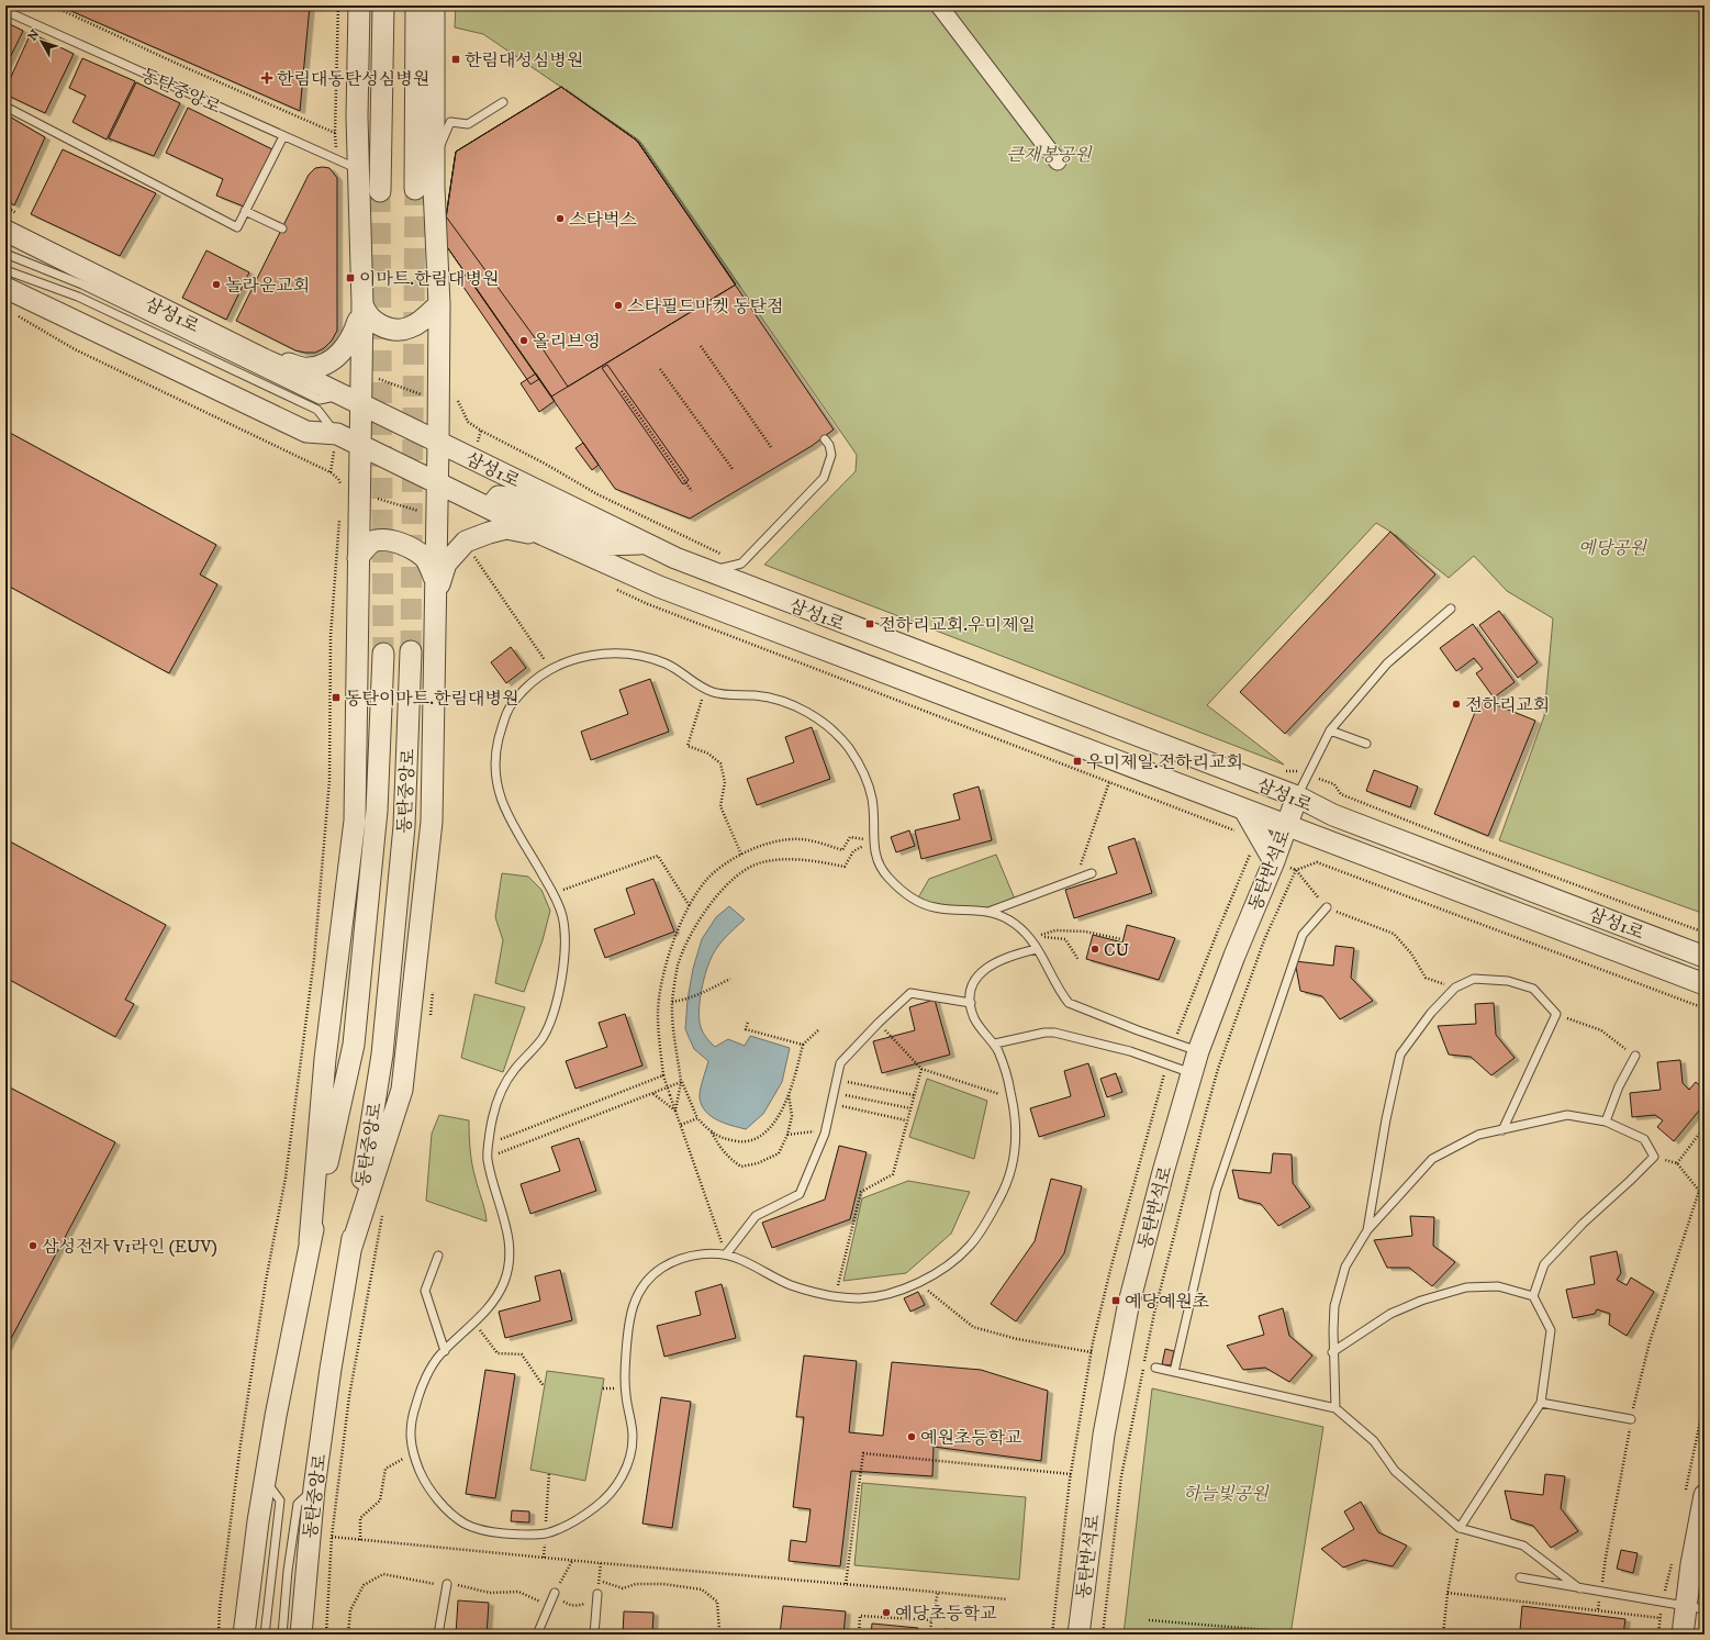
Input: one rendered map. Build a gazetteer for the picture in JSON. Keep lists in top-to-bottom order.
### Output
{
  "streets": {
    "street": ["동탄중앙로", "삼성1로", "동탄반석로"]
  },
  "crossings": [
    ["삼성1로", "동탄반석로"]
  ],
  "parks": ["큰재봉공원", "예당공원", "하늘빛공원"],
  "places": {
    "transit": [
      "한림대성심병원",
      "이마트.한림대병원",
      "전하리교회.우미제일",
      "동탄이마트.한림대병원",
      "우미제일.전하리교회",
      "예당예원초"
    ],
    "health": ["한림대동탄성심병원"],
    "other": [
      "스타벅스",
      "놀라운교회",
      "스타필드마켓 동탄점",
      "올리브영",
      "전하리교회",
      "CU",
      "삼성전자 V1라인 (EUV)",
      "예원초등학교",
      "예당초등학교"
    ]
  },
  "north": "top left"
}
